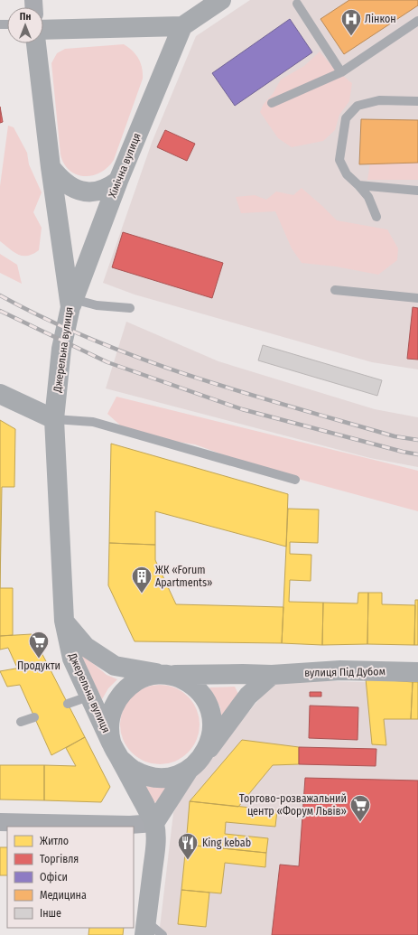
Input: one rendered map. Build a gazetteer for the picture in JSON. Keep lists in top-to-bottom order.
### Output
{
  "streets": {
    "street": ["Хімічна вулиця", "Джерельна вулиця", "вулиця Під Дубом"]
  },
  "crossings": [
    ["Хімічна вулиця", "Джерельна вулиця"],
    ["Джерельна вулиця", "вулиця Під Дубом"]
  ],
  "places": {
    "hospital": ["Лінкон"],
    "building": ["ЖК «Forum Apartments»"],
    "supermarket": ["Продукти", "Торгово-розважальний центр «Форум Львів»"],
    "restaurant": ["King kebab"]
  },
  "legend": [
    "Житло",
    "Торгівля",
    "Офіси",
    "Медицина",
    "Інше"
  ],
  "north": "top"
}
